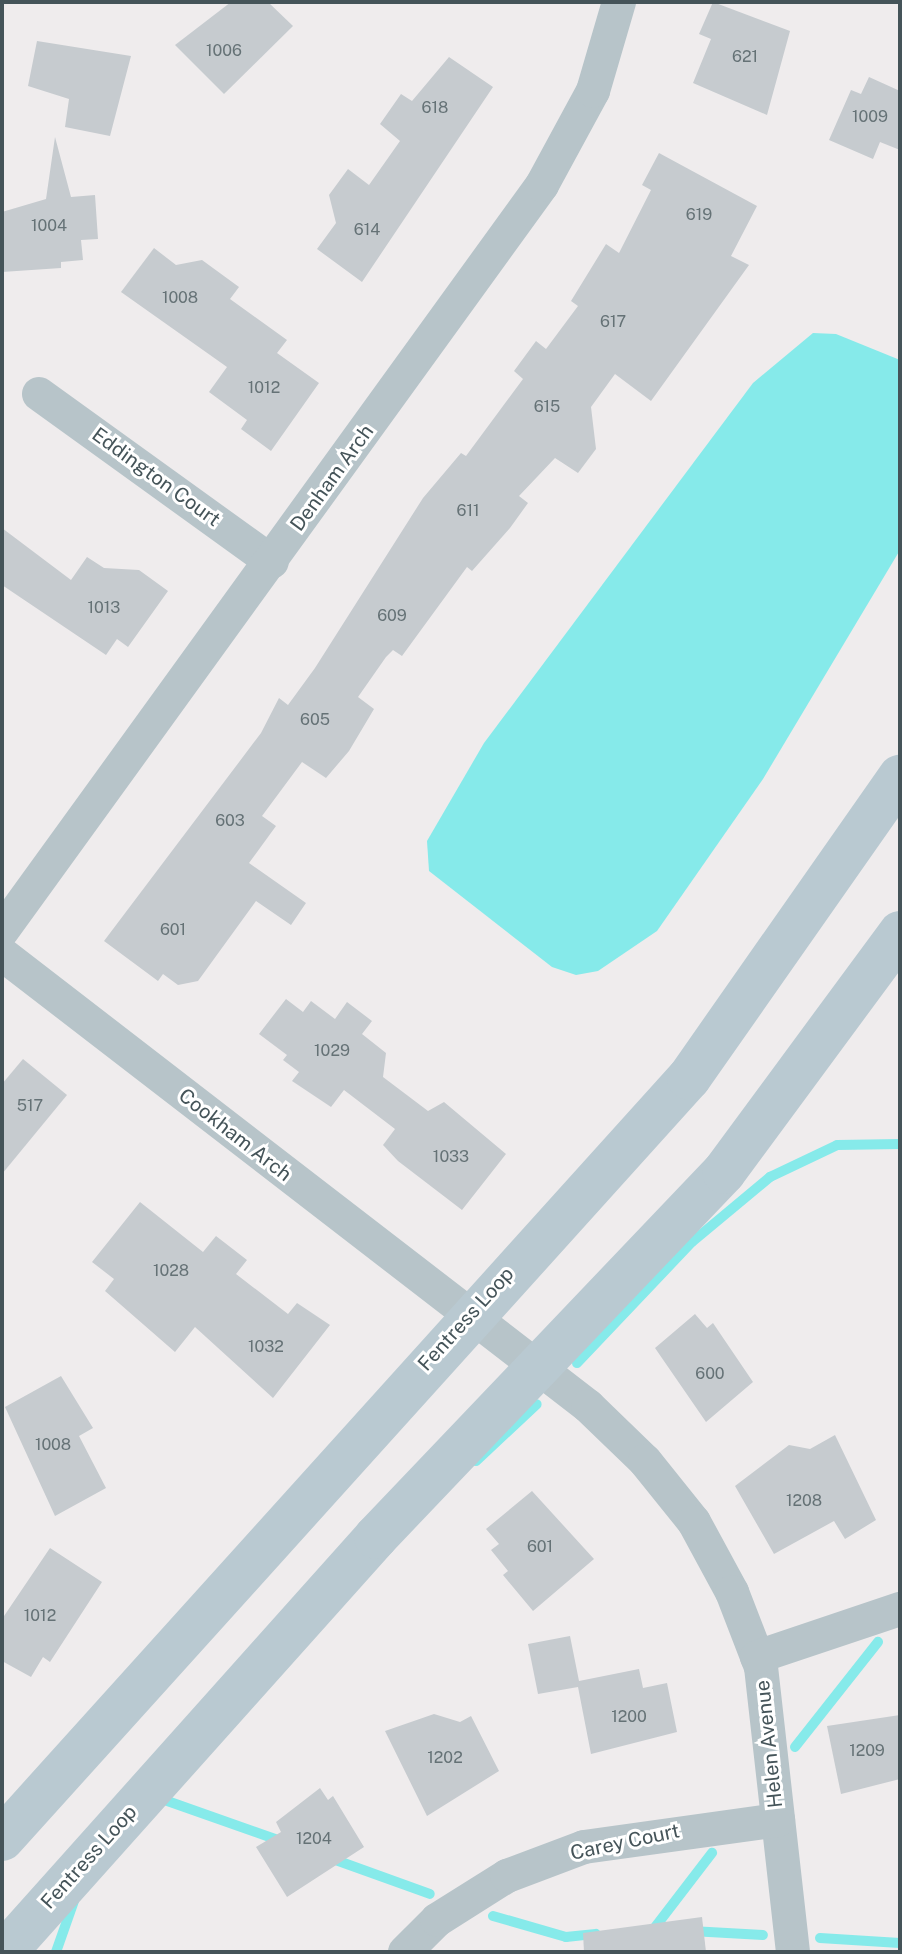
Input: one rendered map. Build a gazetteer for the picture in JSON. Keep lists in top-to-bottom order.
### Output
{
  "streets": {
    "street": [
      "Eddington Court",
      "Denham Arch",
      "Cookham Arch",
      "Fentress Loop",
      "Helen Avenue",
      "Carey Court"
    ]
  },
  "crossings": [
    ["Eddington Court", "Denham Arch"],
    ["Cookham Arch", "Fentress Loop"],
    ["Cookham Arch", "Helen Avenue"],
    ["Fentress Loop", "Helen Avenue"],
    ["Helen Avenue", "Carey Court"]
  ],
  "house_numbers": [
    "1006",
    "621",
    "618",
    "1009",
    "619",
    "1004",
    "614",
    "1008",
    "617",
    "1012",
    "615",
    "611",
    "1013",
    "609",
    "605",
    "603",
    "601",
    "1029",
    "517",
    "1033",
    "1028",
    "1032",
    "600",
    "1008",
    "1208",
    "601",
    "1012",
    "1200",
    "1209",
    "1202",
    "1204"
  ]
}
